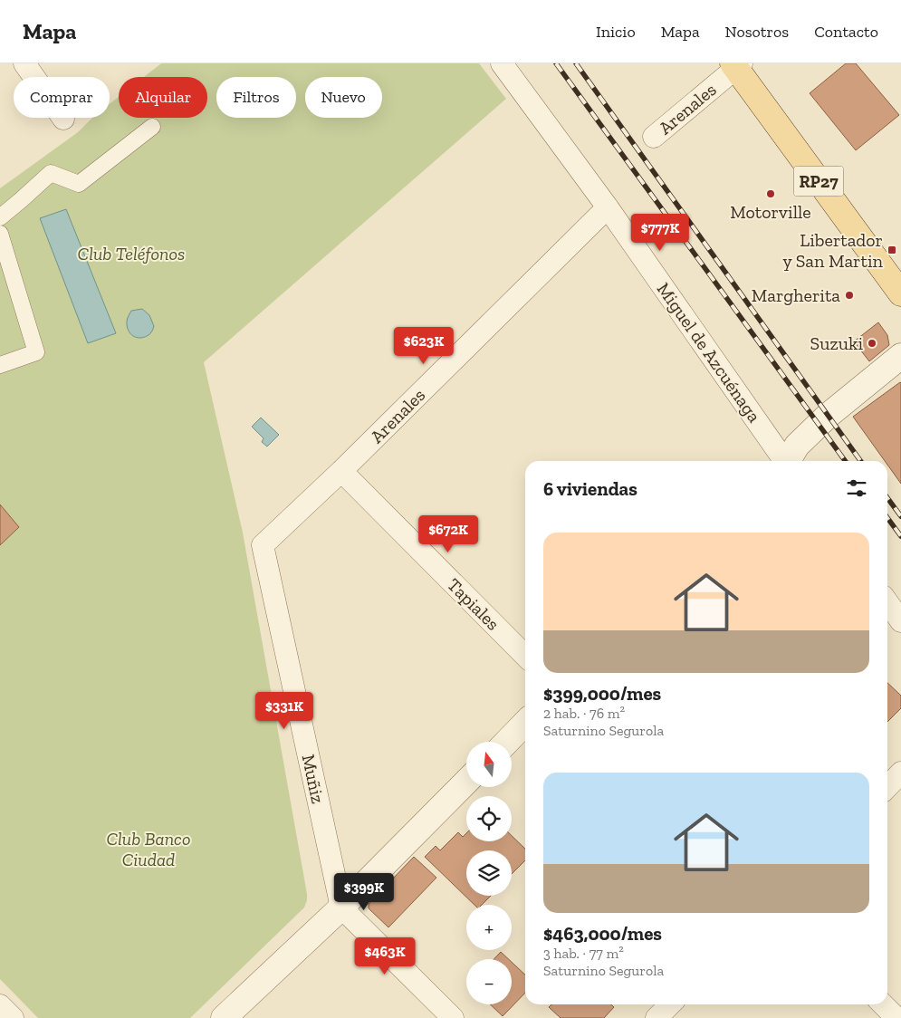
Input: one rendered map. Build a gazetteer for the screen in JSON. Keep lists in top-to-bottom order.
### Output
{
  "streets": {
    "main road": ["RP27"],
    "street": [
      "Arenales",
      "Miguel de Azcuénaga",
      "Tapiales",
      "Muñiz"
    ]
  },
  "crossings": [
    ["Arenales", "RP27"],
    ["Arenales", "Miguel de Azcuénaga"],
    ["Arenales", "Tapiales"],
    ["Arenales", "Muñiz"]
  ],
  "parks": ["Club Teléfonos", "Club Banco Ciudad"],
  "places": {
    "other": ["Motorville", "Margherita", "Suzuki"],
    "transit": ["Libertador y San Martin"]
  },
  "north": "top",
  "page": {
    "header": "Mapa",
    "nav": [
      "Inicio",
      "Mapa",
      "Nosotros",
      "Contacto"
    ],
    "chip": [
      "Comprar",
      "Alquilar",
      "Filtros",
      "Nuevo"
    ],
    "price": [
      "$777K",
      "$623K",
      "$672K",
      "$331K",
      "$399K",
      "$463K"
    ],
    "heading": "6 viviendas",
    "list": [
      {
        "name": "$399,000/mes",
        "note": "2 hab. · 76 m² · Saturnino Segurola"
      },
      {
        "name": "$463,000/mes",
        "note": "3 hab. · 77 m² · Saturnino Segurola"
      }
    ],
    "map_buttons": ["+", "−"]
  }
}
